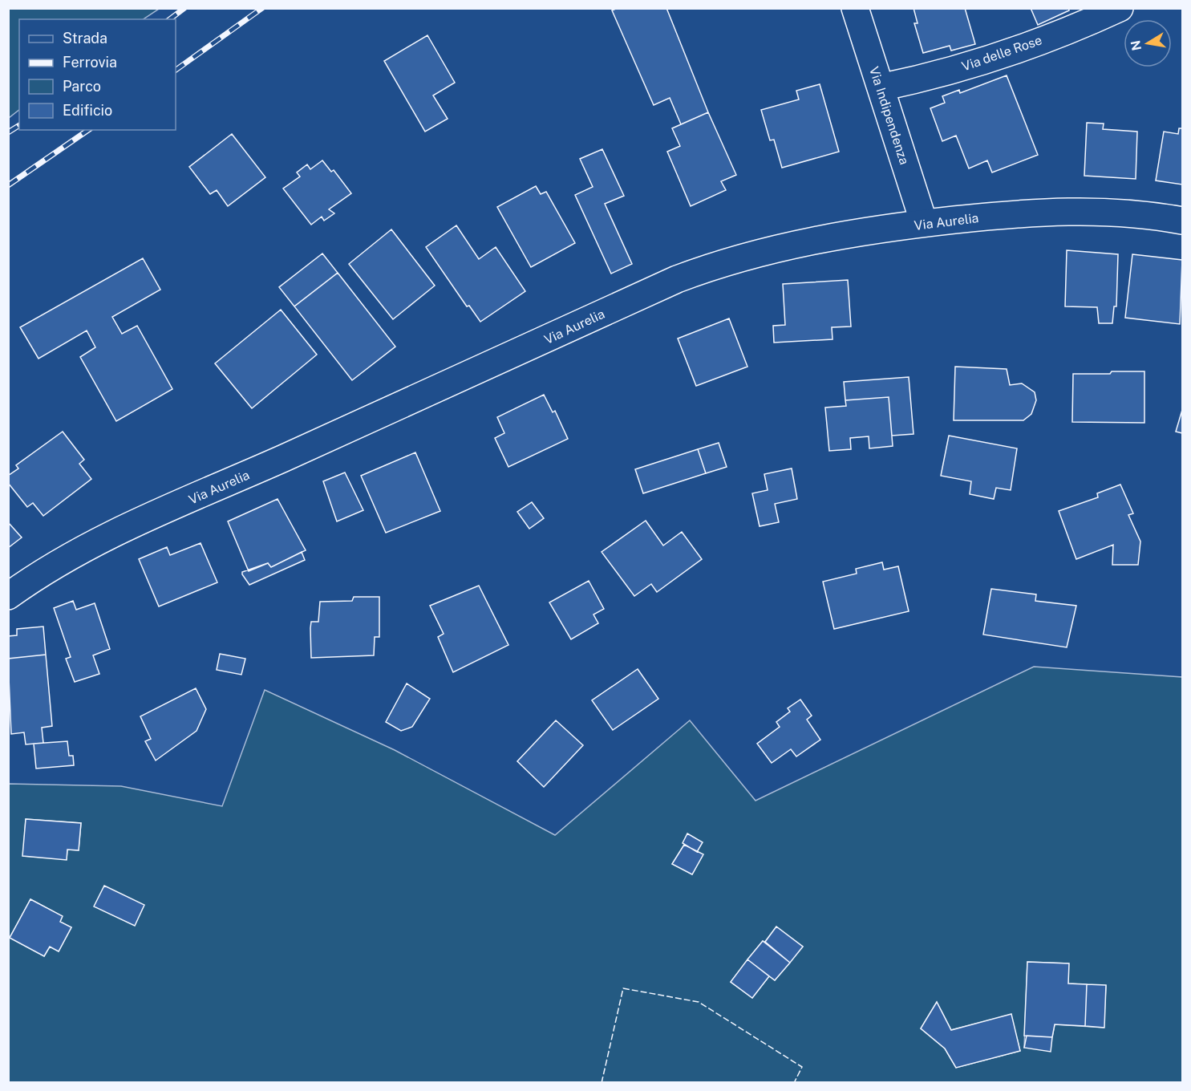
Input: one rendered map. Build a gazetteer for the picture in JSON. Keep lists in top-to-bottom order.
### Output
{
  "streets": {
    "main road": ["Via delle Rose", "Via Indipendenza", "Via Aurelia"]
  },
  "crossings": [
    ["Via delle Rose", "Via Indipendenza"],
    ["Via Indipendenza", "Via Aurelia"]
  ],
  "legend": [
    "Strada",
    "Ferrovia",
    "Parco",
    "Edificio"
  ],
  "north": "left"
}
